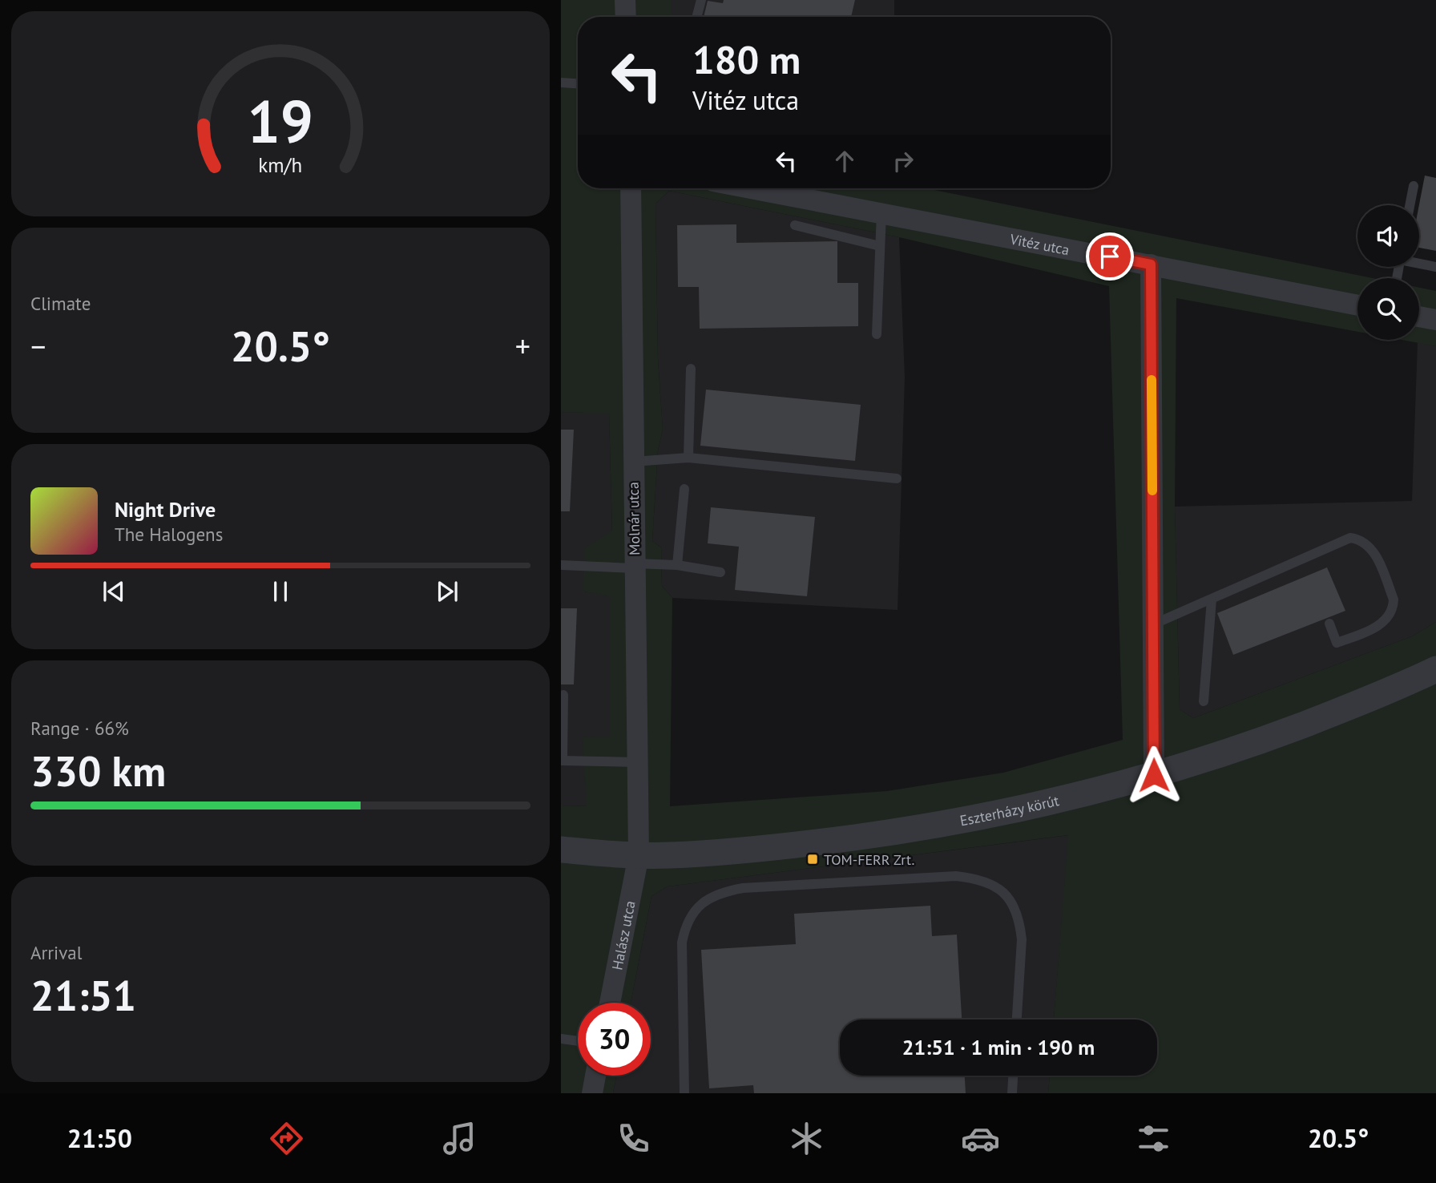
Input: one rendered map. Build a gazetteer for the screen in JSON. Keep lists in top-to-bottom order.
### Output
{
  "streets": {
    "street": [
      "Vitéz utca",
      "Molnár utca",
      "Eszterházy körút",
      "Halász utca"
    ]
  },
  "crossings": [
    ["Molnár utca", "Eszterházy körút"],
    ["Molnár utca", "Halász utca"],
    ["Eszterházy körút", "Halász utca"]
  ],
  "places": {
    "transit": ["TOM-FERR Zrt."]
  },
  "page": {
    "turn": ["180 m", "Vitéz utca"],
    "tile": [
      "Climate",
      ["Range · 66%", "330 km"],
      ["Arrival", "21:51"]
    ],
    "heat": ["−", "20.5°", "+"],
    "song": ["Night Drive", "The Halogens"],
    "limit": "30",
    "trip": "21:51 · 1 min · 190 m",
    "tabs": ["21:50", "20.5°"],
    "gauge": ["19", "km/h"]
  }
}
